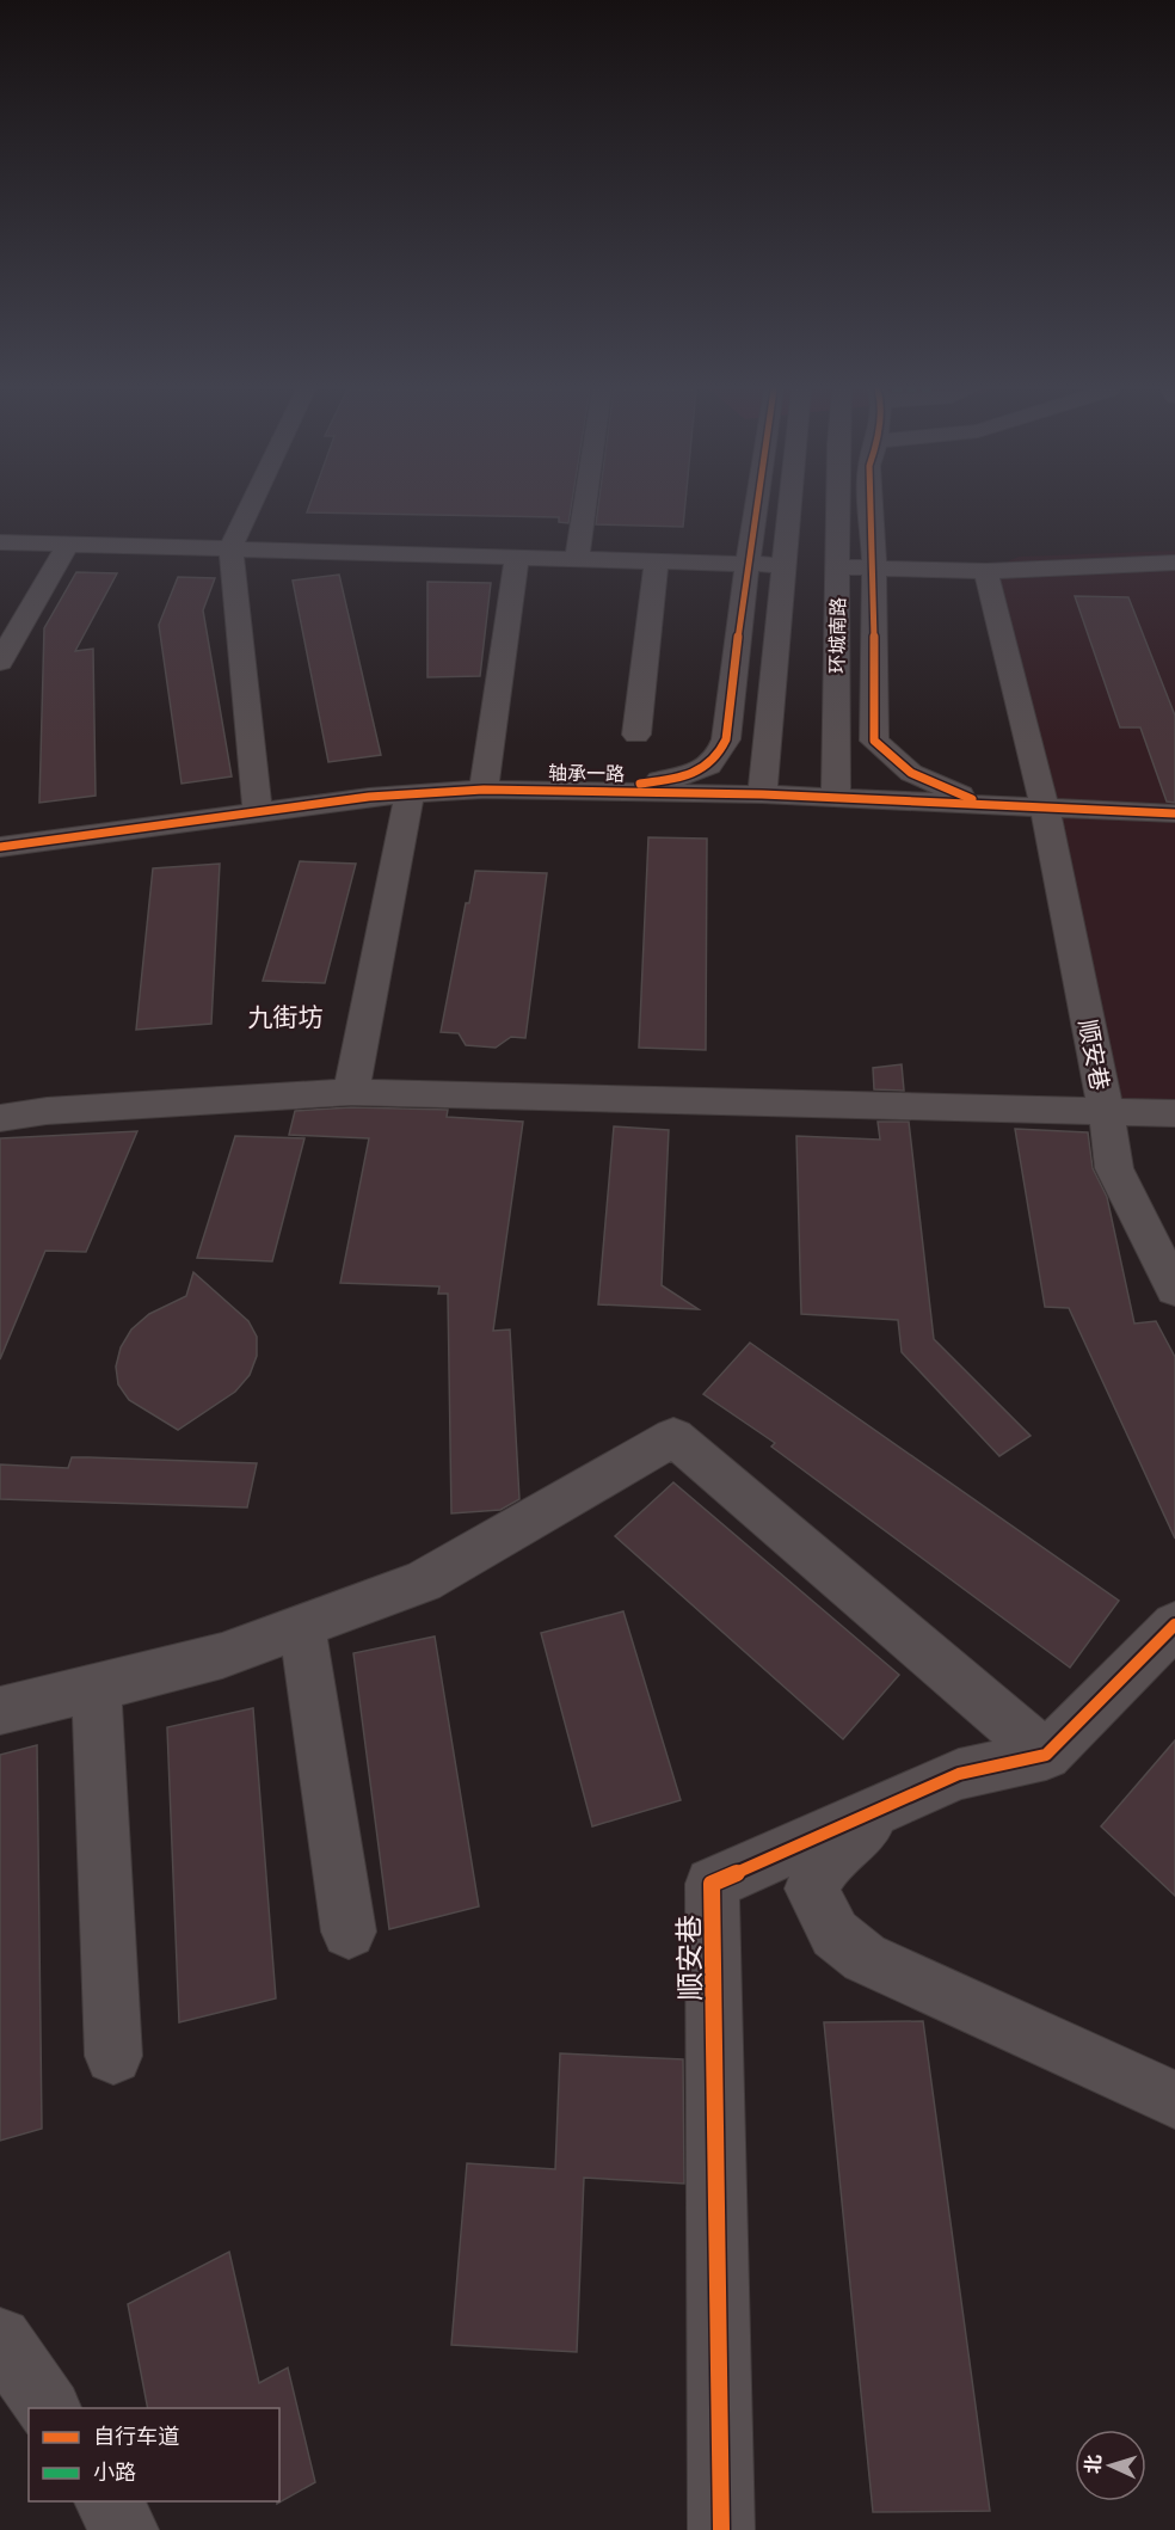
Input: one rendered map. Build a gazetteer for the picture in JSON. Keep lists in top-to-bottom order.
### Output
{
  "streets": {
    "street": ["环城南路", "轴承一路", "顺安巷"]
  },
  "crossings": [
    ["环城南路", "轴承一路"],
    ["轴承一路", "顺安巷"]
  ],
  "districts": ["九街坊"],
  "legend": ["自行车道", "小路"],
  "north": "left"
}
